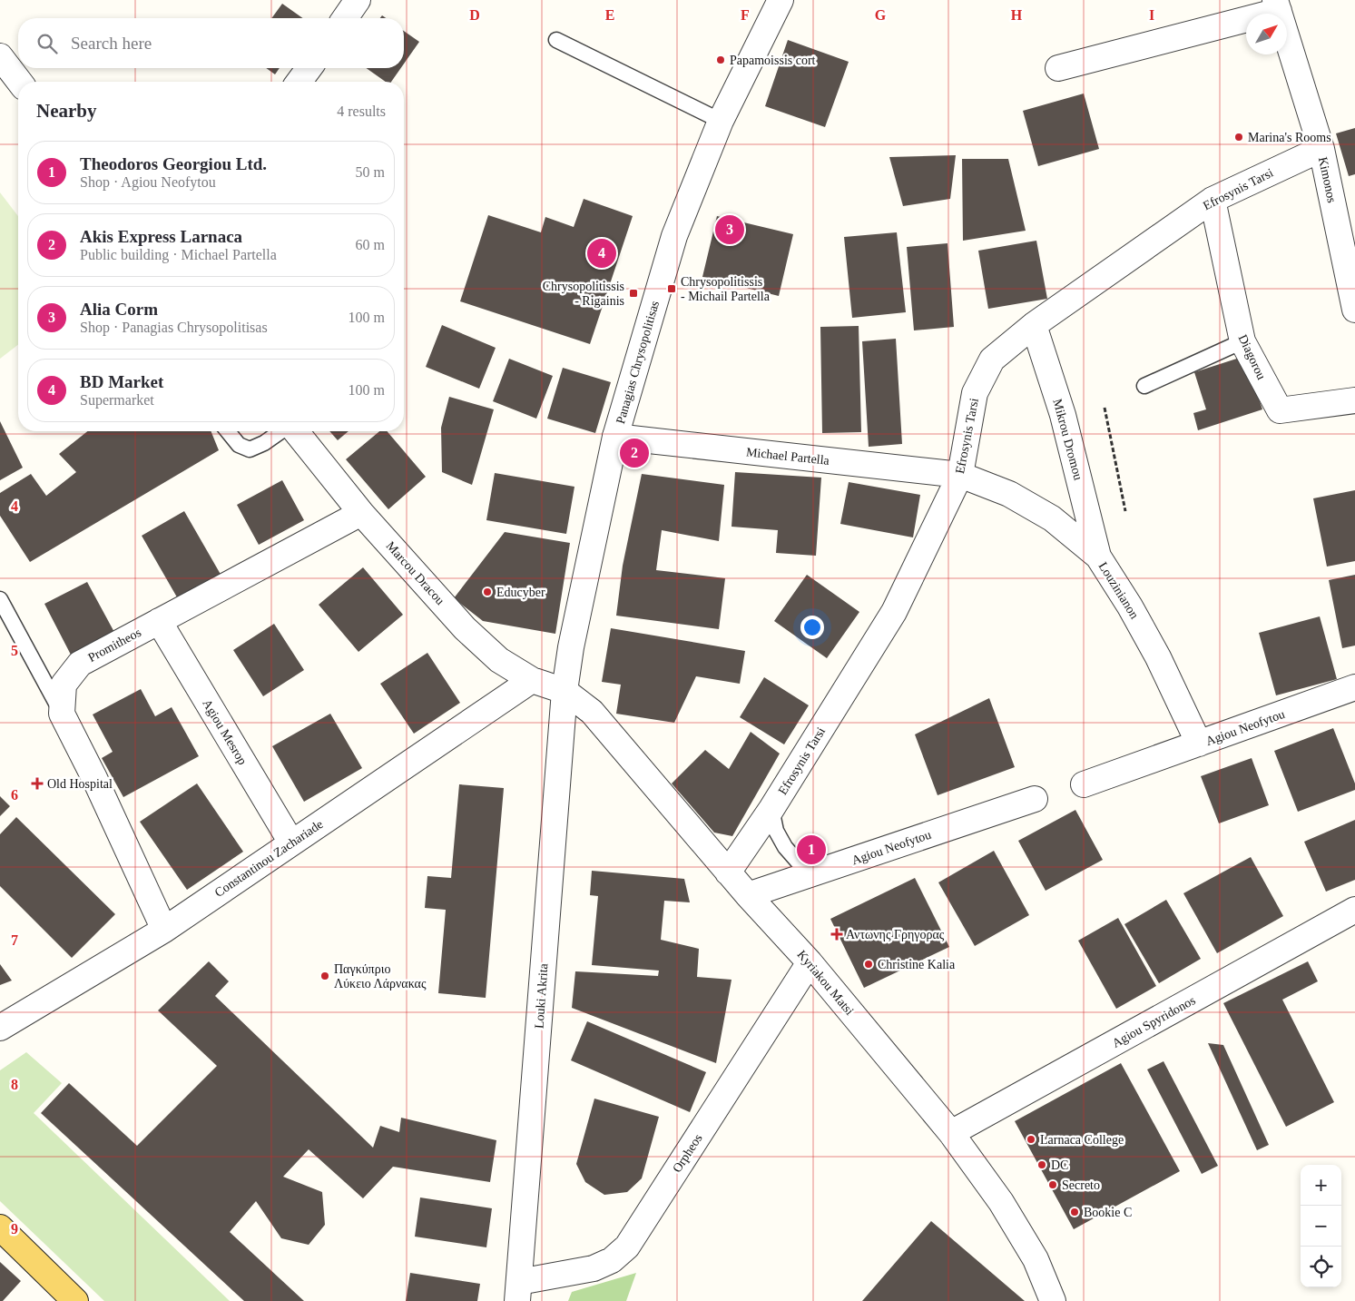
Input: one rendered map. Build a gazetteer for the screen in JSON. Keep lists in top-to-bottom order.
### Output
{
  "streets": {
    "street": [
      "Kimonos",
      "Efrosynis Tarsi",
      "Diagorou",
      "Panagias Chrysopolitisas",
      "Mikrou Dromou",
      "Michael Partella",
      "Marcou Dracou",
      "Louzinianon",
      "Promitheos",
      "Agiou Neofytou",
      "Agiou Mesrop",
      "Constantinou Zachariade",
      "Kyriakou Matsi",
      "Louki Akrita",
      "Agiou Spyridonos",
      "Orpheos"
    ]
  },
  "crossings": [
    ["Kimonos", "Efrosynis Tarsi"],
    ["Efrosynis Tarsi", "Diagorou"],
    ["Efrosynis Tarsi", "Mikrou Dromou"],
    ["Efrosynis Tarsi", "Michael Partella"],
    ["Efrosynis Tarsi", "Louzinianon"],
    ["Efrosynis Tarsi", "Kyriakou Matsi"],
    ["Panagias Chrysopolitisas", "Michael Partella"],
    ["Panagias Chrysopolitisas", "Marcou Dracou"],
    ["Panagias Chrysopolitisas", "Kyriakou Matsi"],
    ["Panagias Chrysopolitisas", "Louki Akrita"],
    ["Mikrou Dromou", "Louzinianon"],
    ["Michael Partella", "Louzinianon"],
    ["Marcou Dracou", "Promitheos"],
    ["Marcou Dracou", "Constantinou Zachariade"],
    ["Marcou Dracou", "Kyriakou Matsi"],
    ["Marcou Dracou", "Louki Akrita"],
    ["Louzinianon", "Agiou Neofytou"],
    ["Promitheos", "Agiou Mesrop"],
    ["Agiou Neofytou", "Kyriakou Matsi"],
    ["Agiou Mesrop", "Constantinou Zachariade"],
    ["Kyriakou Matsi", "Louki Akrita"],
    ["Kyriakou Matsi", "Agiou Spyridonos"],
    ["Kyriakou Matsi", "Orpheos"],
    ["Louki Akrita", "Orpheos"]
  ],
  "places": {
    "other": [
      "Papamoissis cort",
      "Marina's Rooms",
      "Educyber",
      "Christine Kalia",
      "Παγκύπριο Λύκειο Λάρνακας",
      "Larnaca College",
      "DC",
      "Secreto",
      "Bookie C"
    ],
    "transit": ["Chrysopolitissis - Michail Partella", "Chrysopolitissis - Rigainis"],
    "health": ["Old Hospital", "Αντωνης Γρηγορας"]
  },
  "north": "top right",
  "page": {
    "search": "Search here",
    "heading": ["Nearby", "4 results"],
    "list": [
      {
        "mark": "1",
        "name": "Theodoros Georgiou Ltd.",
        "note": "Shop · Agiou Neofytou",
        "value": "50 m"
      },
      {
        "mark": "2",
        "name": "Akis Express Larnaca",
        "note": "Public building · Michael Partella",
        "value": "60 m"
      },
      {
        "mark": "3",
        "name": "Alia Corm",
        "note": "Shop · Panagias Chrysopolitisas",
        "value": "100 m"
      },
      {
        "mark": "4",
        "name": "BD Market",
        "note": "Supermarket",
        "value": "100 m"
      }
    ],
    "pins": [
      "3",
      "4",
      "2",
      "1"
    ],
    "map_buttons": ["+", "−"]
  },
  "grid": {
    "columns": [
      "D",
      "E",
      "F",
      "G",
      "H",
      "I"
    ],
    "rows": [
      "4",
      "5",
      "6",
      "7",
      "8",
      "9"
    ]
  }
}
